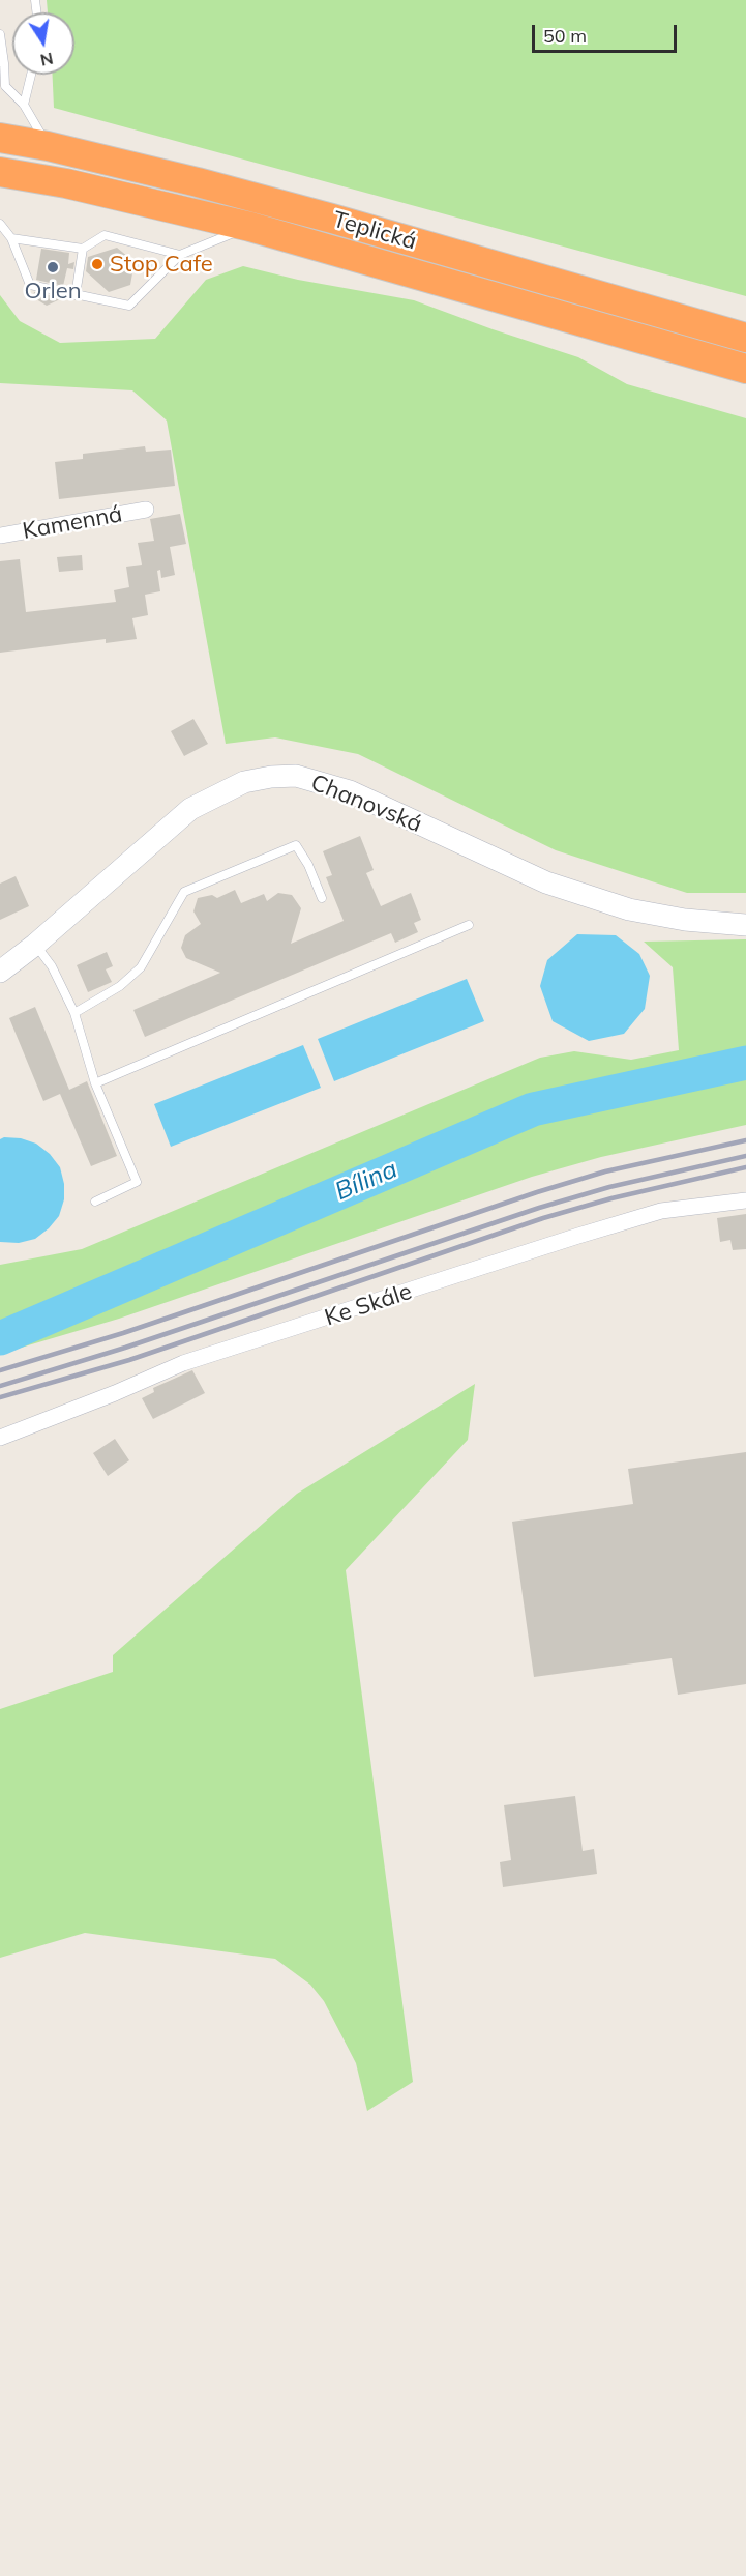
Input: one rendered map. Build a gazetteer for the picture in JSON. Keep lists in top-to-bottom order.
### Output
{
  "streets": {
    "highway": ["Teplická"],
    "street": ["Kamenná", "Chanovská", "Ke Skále"]
  },
  "water": ["Bílina"],
  "places": ["Stop Cafe", "Orlen"],
  "scale_bar": "50 m",
  "north": "bottom"
}
